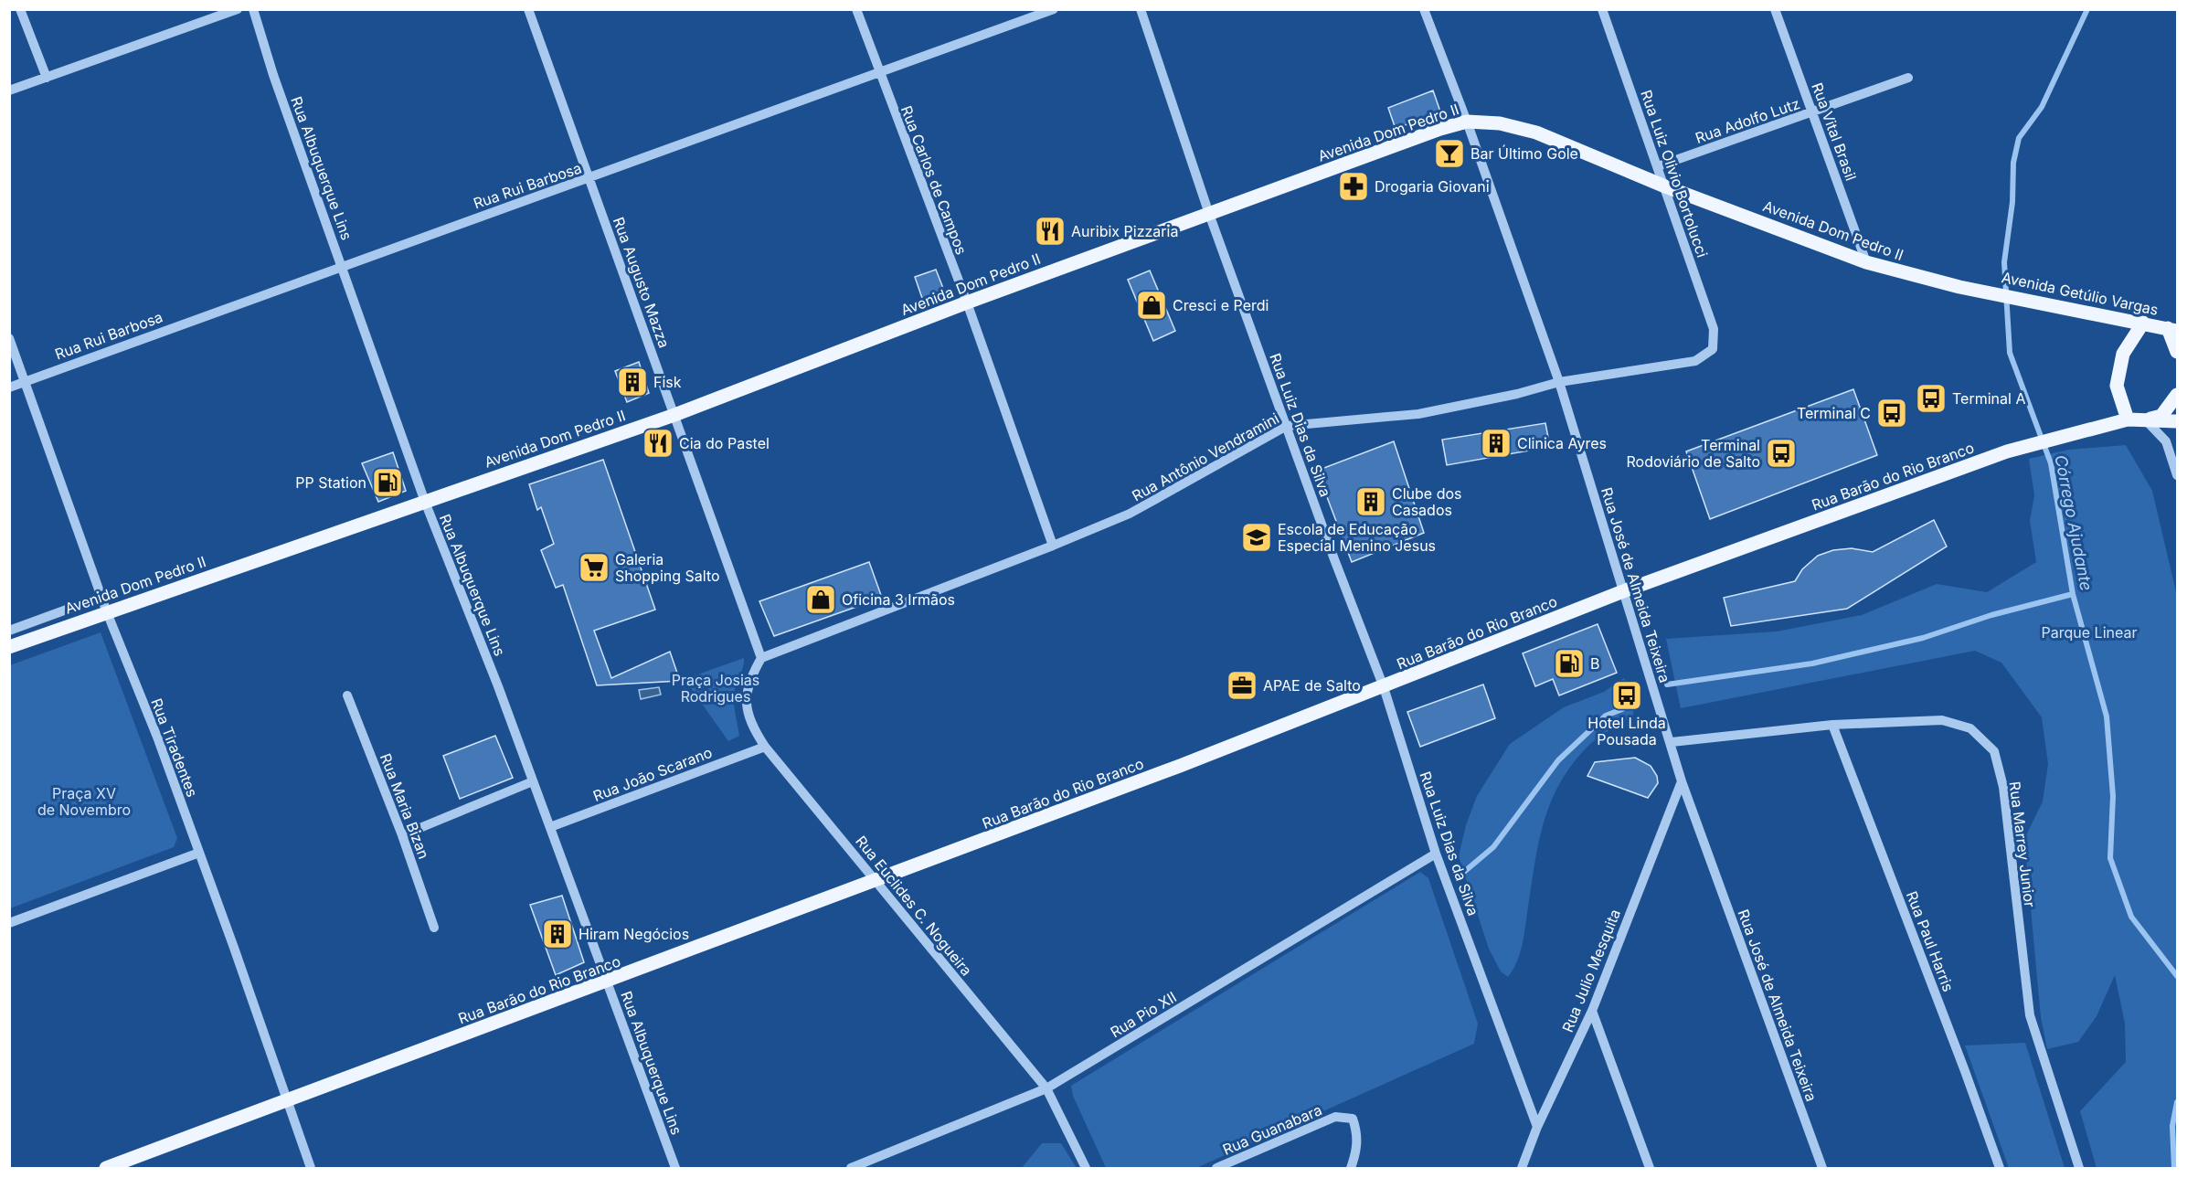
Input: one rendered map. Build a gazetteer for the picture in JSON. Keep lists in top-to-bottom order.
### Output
{
  "streets": {
    "main road": ["Avenida Dom Pedro II", "Avenida Getúlio Vargas", "Rua Barão do Rio Branco"],
    "street": [
      "Rua Adolfo Lutz",
      "Rua Vital Brasil",
      "Rua Albuquerque Lins",
      "Rua Luiz Olivio Bortolucci",
      "Rua Carlos de Campos",
      "Rua Rui Barbosa",
      "Rua Augusto Mazza",
      "Rua Luiz Dias da Silva",
      "Rua Antônio Vendramini",
      "Rua José de Almeida Teixeira",
      "Rua Tiradentes",
      "Rua João Scarano",
      "Rua Maria Bizan",
      "Rua Marrey Junior",
      "Rua Euclides C. Nogueira",
      "Rua Paul Harris",
      "Rua Julio Mesquita",
      "Rua Pio XII",
      "Rua Guanabara"
    ]
  },
  "crossings": [
    ["Rua Adolfo Lutz", "Rua Vital Brasil"],
    ["Rua Adolfo Lutz", "Rua Luiz Olivio Bortolucci"],
    ["Rua Vital Brasil", "Avenida Dom Pedro II"],
    ["Avenida Dom Pedro II", "Rua Albuquerque Lins"],
    ["Avenida Dom Pedro II", "Rua Luiz Olivio Bortolucci"],
    ["Avenida Dom Pedro II", "Rua Carlos de Campos"],
    ["Avenida Dom Pedro II", "Rua Augusto Mazza"],
    ["Avenida Dom Pedro II", "Avenida Getúlio Vargas"],
    ["Avenida Dom Pedro II", "Rua Luiz Dias da Silva"],
    ["Avenida Dom Pedro II", "Rua José de Almeida Teixeira"],
    ["Avenida Dom Pedro II", "Rua Tiradentes"],
    ["Rua Albuquerque Lins", "Rua Rui Barbosa"],
    ["Rua Albuquerque Lins", "Rua Barão do Rio Branco"],
    ["Rua Albuquerque Lins", "Rua João Scarano"],
    ["Rua Luiz Olivio Bortolucci", "Rua Antônio Vendramini"],
    ["Rua Carlos de Campos", "Rua Rui Barbosa"],
    ["Rua Carlos de Campos", "Rua Antônio Vendramini"],
    ["Rua Rui Barbosa", "Rua Augusto Mazza"],
    ["Rua Rui Barbosa", "Rua Tiradentes"],
    ["Rua Augusto Mazza", "Rua Antônio Vendramini"],
    ["Rua Augusto Mazza", "Rua Euclides C. Nogueira"],
    ["Rua Luiz Dias da Silva", "Rua Antônio Vendramini"],
    ["Rua Luiz Dias da Silva", "Rua Barão do Rio Branco"],
    ["Rua Luiz Dias da Silva", "Rua Julio Mesquita"],
    ["Rua Luiz Dias da Silva", "Rua Pio XII"],
    ["Rua Antônio Vendramini", "Rua José de Almeida Teixeira"],
    ["Rua Antônio Vendramini", "Rua Euclides C. Nogueira"],
    ["Rua Barão do Rio Branco", "Rua José de Almeida Teixeira"],
    ["Rua Barão do Rio Branco", "Rua Tiradentes"],
    ["Rua Barão do Rio Branco", "Rua Euclides C. Nogueira"],
    ["Rua José de Almeida Teixeira", "Rua Marrey Junior"],
    ["Rua José de Almeida Teixeira", "Rua Julio Mesquita"],
    ["Rua João Scarano", "Rua Euclides C. Nogueira"],
    ["Rua Marrey Junior", "Rua Paul Harris"],
    ["Rua Euclides C. Nogueira", "Rua Pio XII"]
  ],
  "water": ["Córrego Ajudante"],
  "parks": ["Parque Linear", "Praça Josias Rodrigues", "Praça XV de Novembro"],
  "places": {
    "bar": ["Bar Último Gole"],
    "pharmacy": ["Drogaria Giovani"],
    "restaurant": ["Auribix Pizzaria", "Cia do Pastel"],
    "shop": ["Cresci e Perdi", "Oficina 3 Irmãos"],
    "building": [
      "Fisk",
      "Clinica Ayres",
      "Clube dos Casados",
      "Hiram Negócios"
    ],
    "bus stop": [
      "Terminal A",
      "Terminal C",
      "Terminal Rodoviário de Salto",
      "Hotel Linda Pousada"
    ],
    "fuel station": ["PP Station", "B"],
    "school or university": ["Escola de Educação Especial Menino Jesus"],
    "supermarket": ["Galeria Shopping Salto"],
    "office": ["APAE de Salto"]
  }
}
